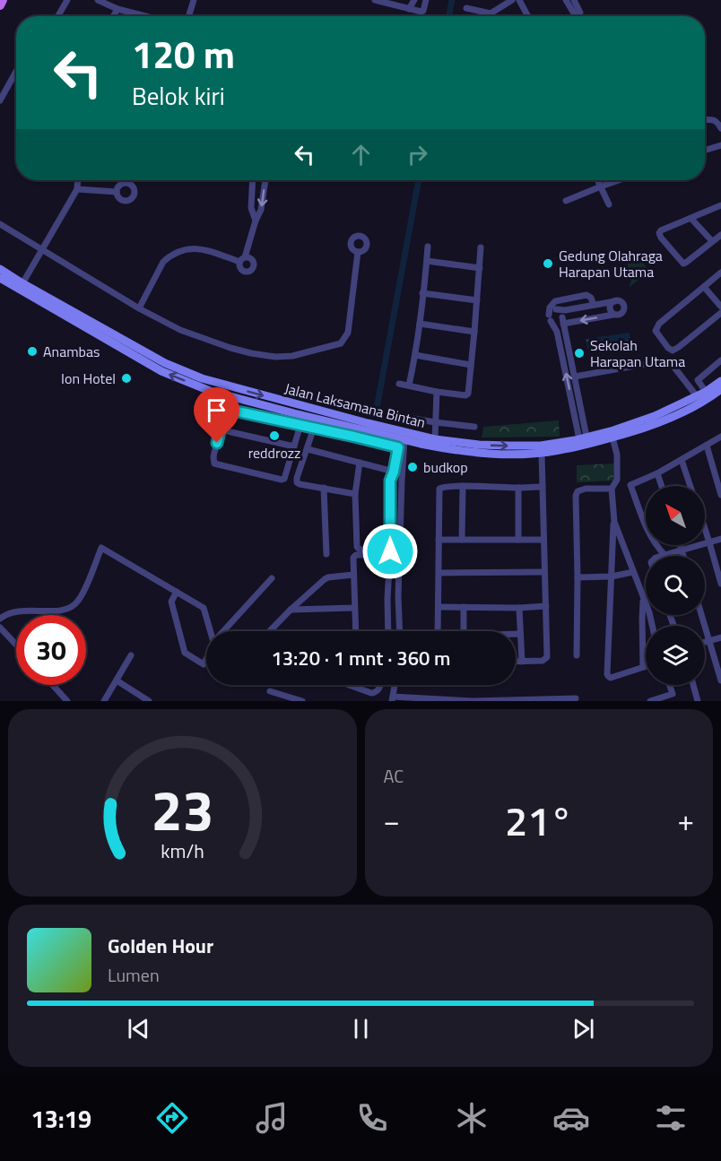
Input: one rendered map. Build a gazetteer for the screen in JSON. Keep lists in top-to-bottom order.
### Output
{
  "streets": {
    "main road": ["Jalan Laksamana Bintan"]
  },
  "places": [
    "Gedung Olahraga Harapan Utama",
    "Anambas",
    "Sekolah Harapan Utama",
    "Ion Hotel",
    "reddrozz",
    "budkop"
  ],
  "north": "top left",
  "page": {
    "turn": ["120 m", "Belok kiri"],
    "limit": "30",
    "trip": "13:20 · 1 mnt · 360 m",
    "tile": "AC",
    "heat": ["−", "21°", "+"],
    "song": ["Golden Hour", "Lumen"],
    "tabs": "13:19",
    "gauge": ["23", "km/h"]
  }
}
